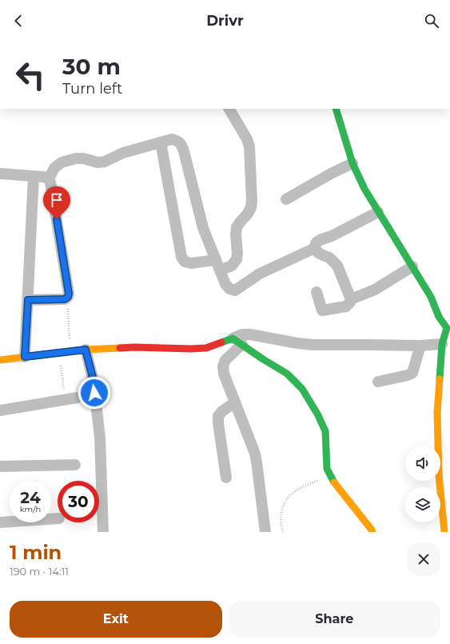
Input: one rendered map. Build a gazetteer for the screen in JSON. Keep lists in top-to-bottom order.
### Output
{
  "page": {
    "header": "Drivr",
    "turn": ["30 m", "Turn left"],
    "speed": "24 km/h",
    "limit": "30",
    "heading": ["1 min", "190 m · 14:11"],
    "buttons": ["Exit", "Share"]
  }
}
